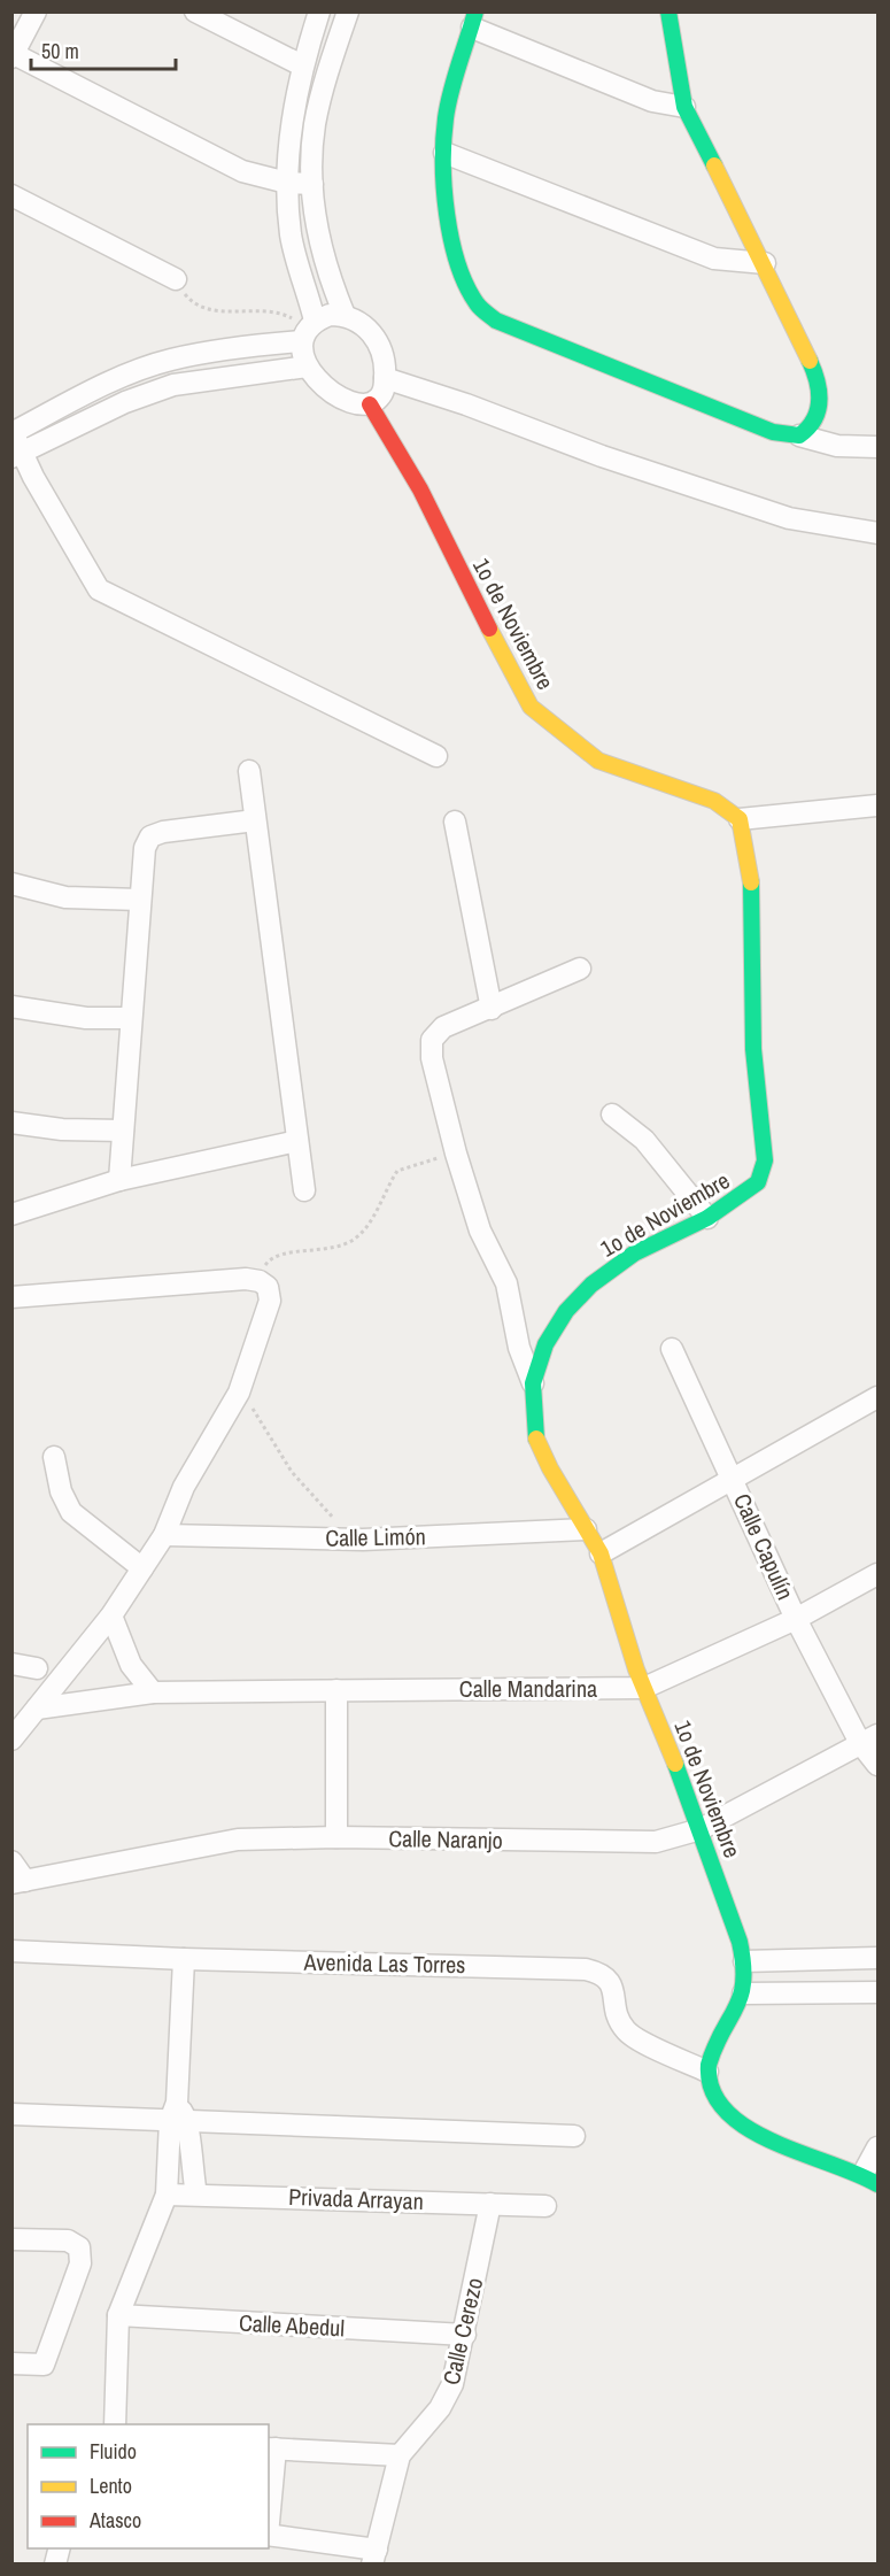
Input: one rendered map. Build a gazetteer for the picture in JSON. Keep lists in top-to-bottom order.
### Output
{
  "streets": {
    "street": [
      "1o de Noviembre",
      "Calle Limón",
      "Calle Capulín",
      "Calle Mandarina",
      "Calle Naranjo",
      "Avenida Las Torres",
      "Privada Arrayan",
      "Calle Abedul",
      "Calle Cerezo"
    ]
  },
  "crossings": [
    ["1o de Noviembre", "Calle Limón"],
    ["1o de Noviembre", "Calle Mandarina"],
    ["1o de Noviembre", "Calle Naranjo"],
    ["1o de Noviembre", "Avenida Las Torres"],
    ["Calle Capulín", "Calle Mandarina"],
    ["Calle Capulín", "Calle Naranjo"],
    ["Privada Arrayan", "Calle Cerezo"],
    ["Calle Abedul", "Calle Cerezo"]
  ],
  "legend": ["Fluido", "Lento", "Atasco"],
  "scale_bar": "50 m"
}
